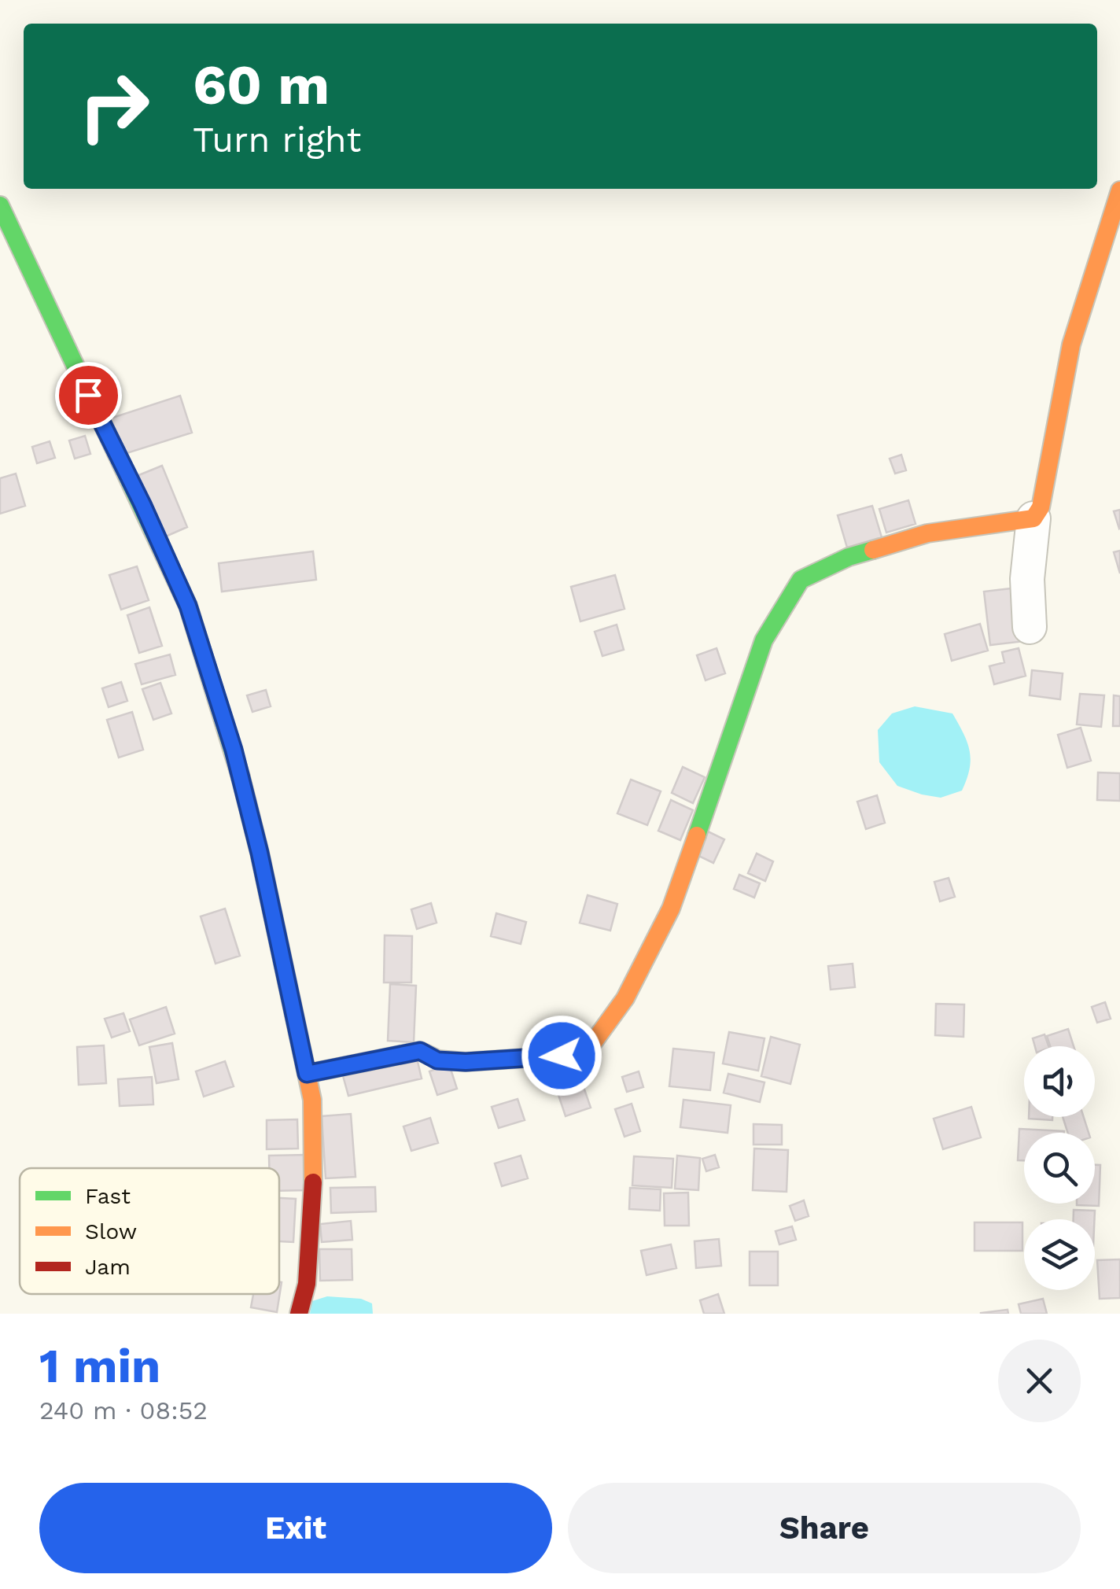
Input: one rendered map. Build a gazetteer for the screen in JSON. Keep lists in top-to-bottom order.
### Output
{
  "legend": ["Fast", "Slow", "Jam"],
  "page": {
    "turn": ["60 m", "Turn right"],
    "heading": ["1 min", "240 m · 08:52"],
    "buttons": ["Exit", "Share"]
  }
}
